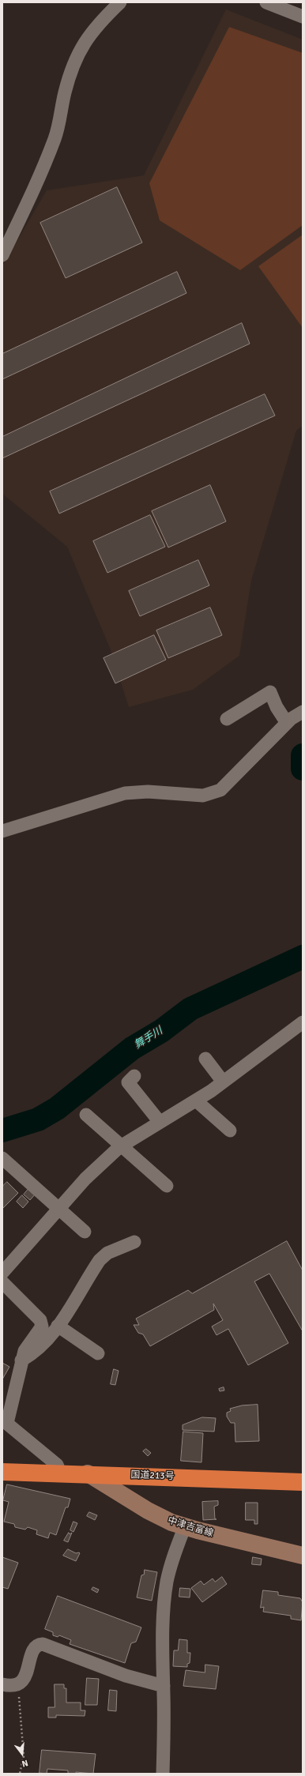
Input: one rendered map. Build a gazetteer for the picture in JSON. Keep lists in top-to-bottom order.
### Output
{
  "streets": {
    "highway": ["国道213号"],
    "main road": ["中津吉富線"]
  },
  "crossings": [
    ["国道213号", "中津吉富線"]
  ],
  "water": ["舞手川"],
  "north": "bottom"
}
